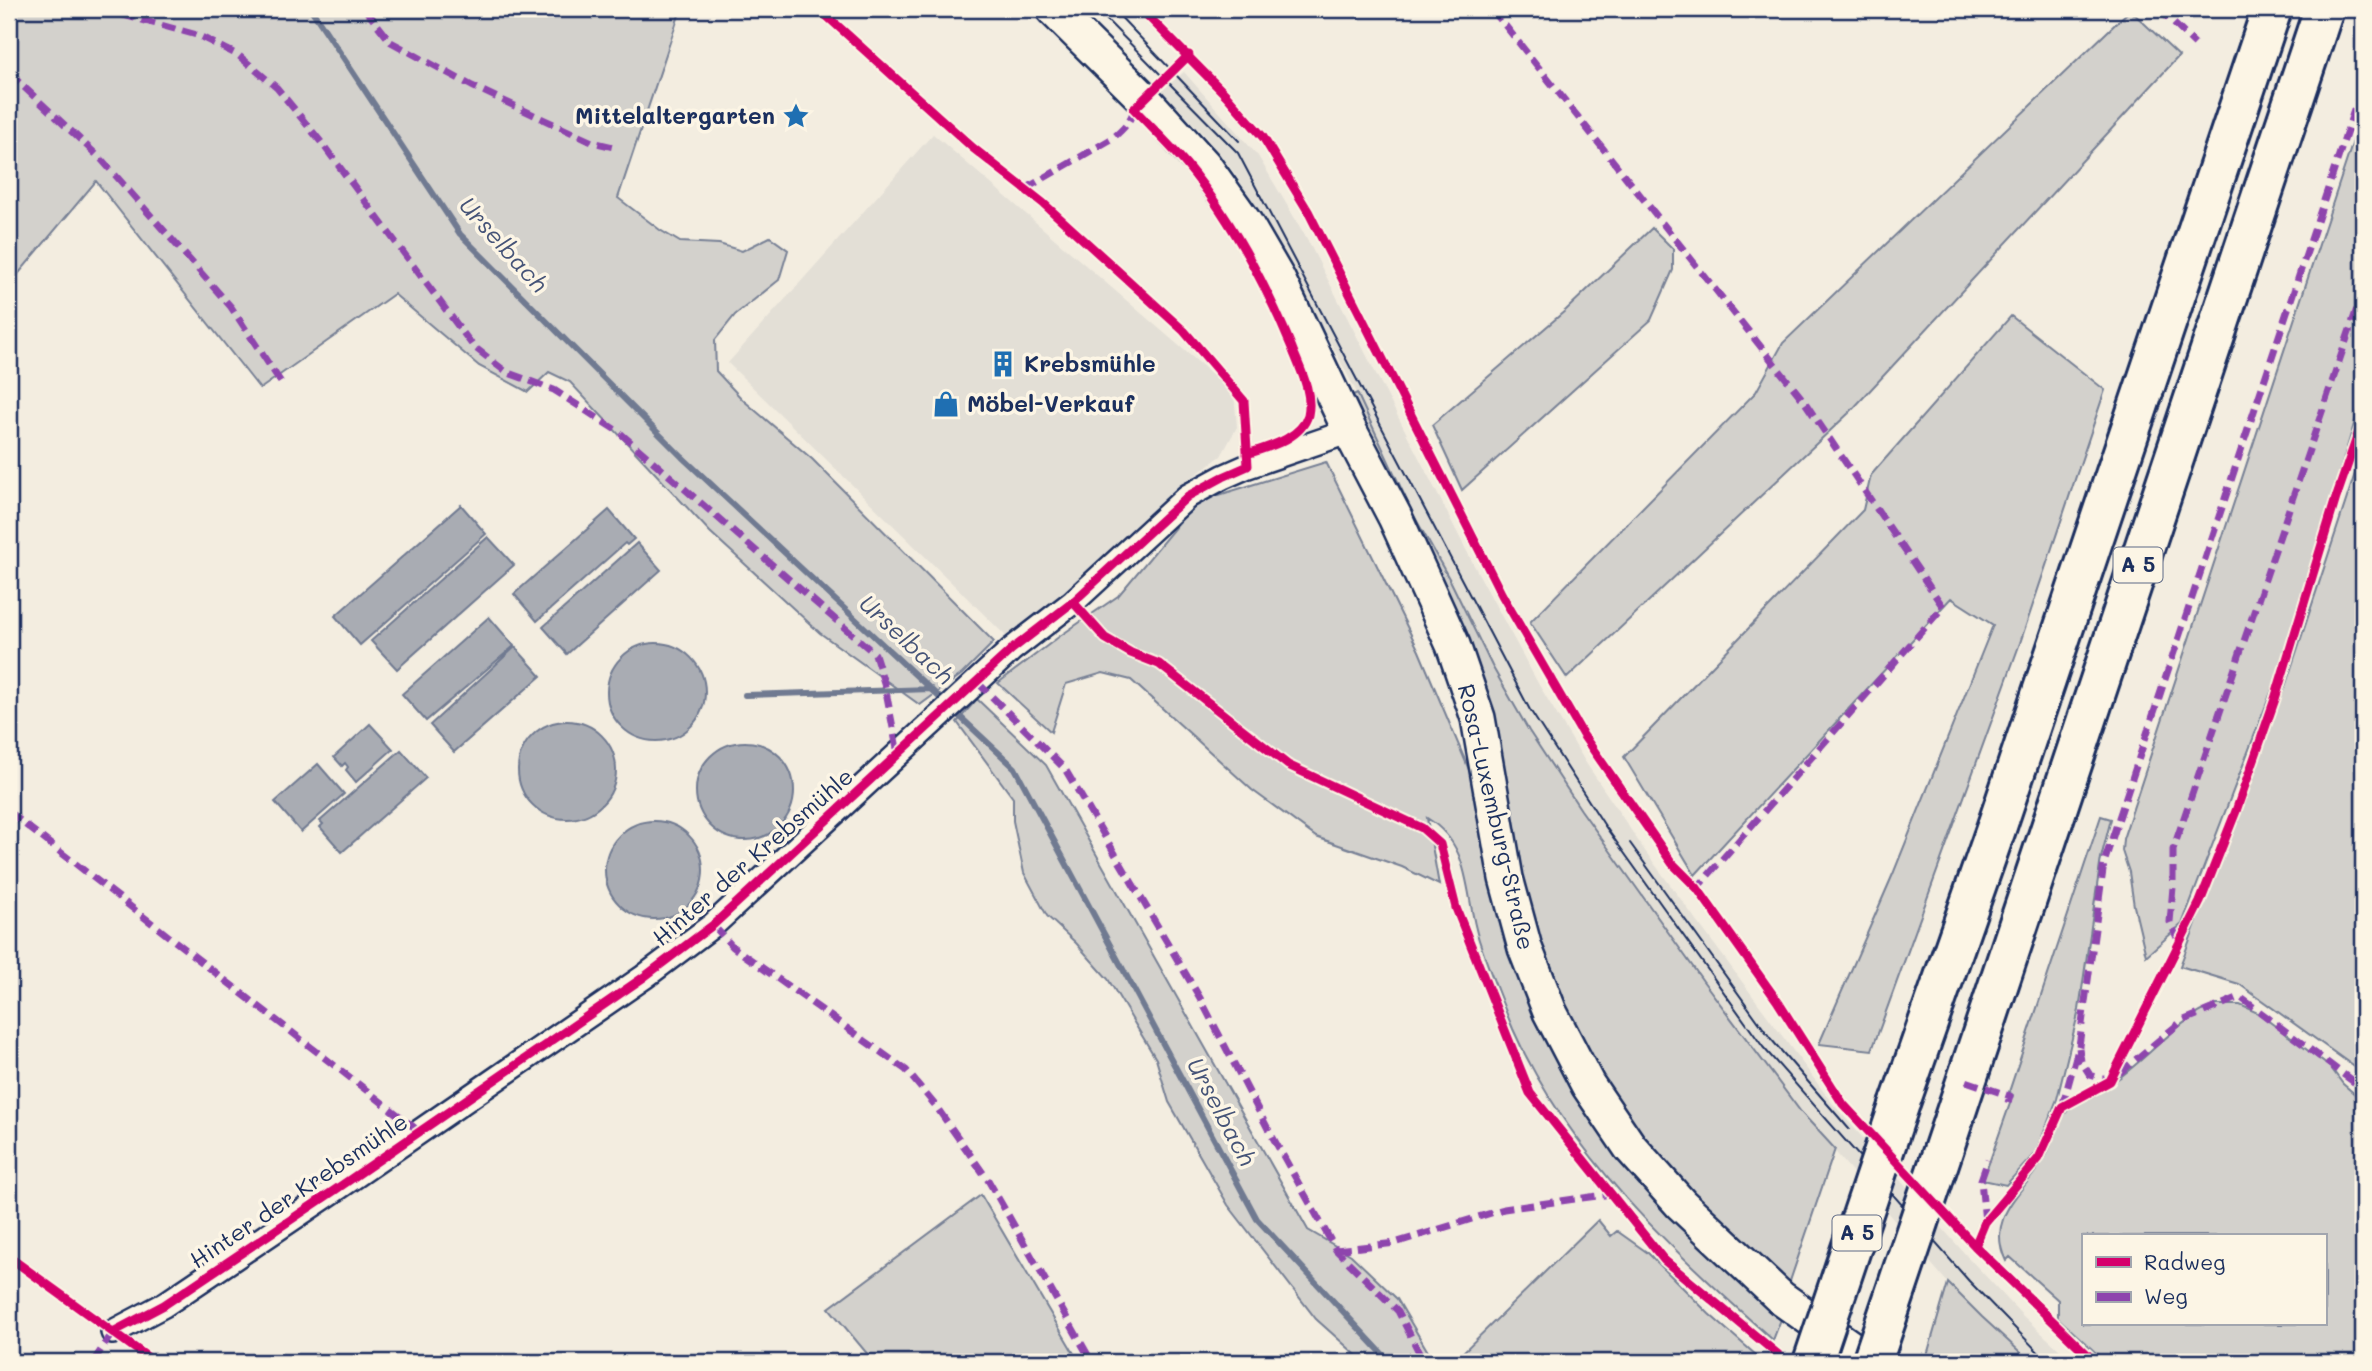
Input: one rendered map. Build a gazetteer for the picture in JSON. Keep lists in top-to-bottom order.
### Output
{
  "streets": {
    "highway": ["A 5"],
    "main road": ["Rosa-Luxemburg-Straße"],
    "street": ["Hinter der Krebsmühle"]
  },
  "crossings": [
    ["A 5", "Rosa-Luxemburg-Straße"],
    ["Rosa-Luxemburg-Straße", "Hinter der Krebsmühle"]
  ],
  "water": ["Urselbach"],
  "places": {
    "place": ["Mittelaltergarten"],
    "building": ["Krebsmühle"],
    "shop": ["Möbel-Verkauf"]
  },
  "legend": ["Radweg", "Weg"]
}
